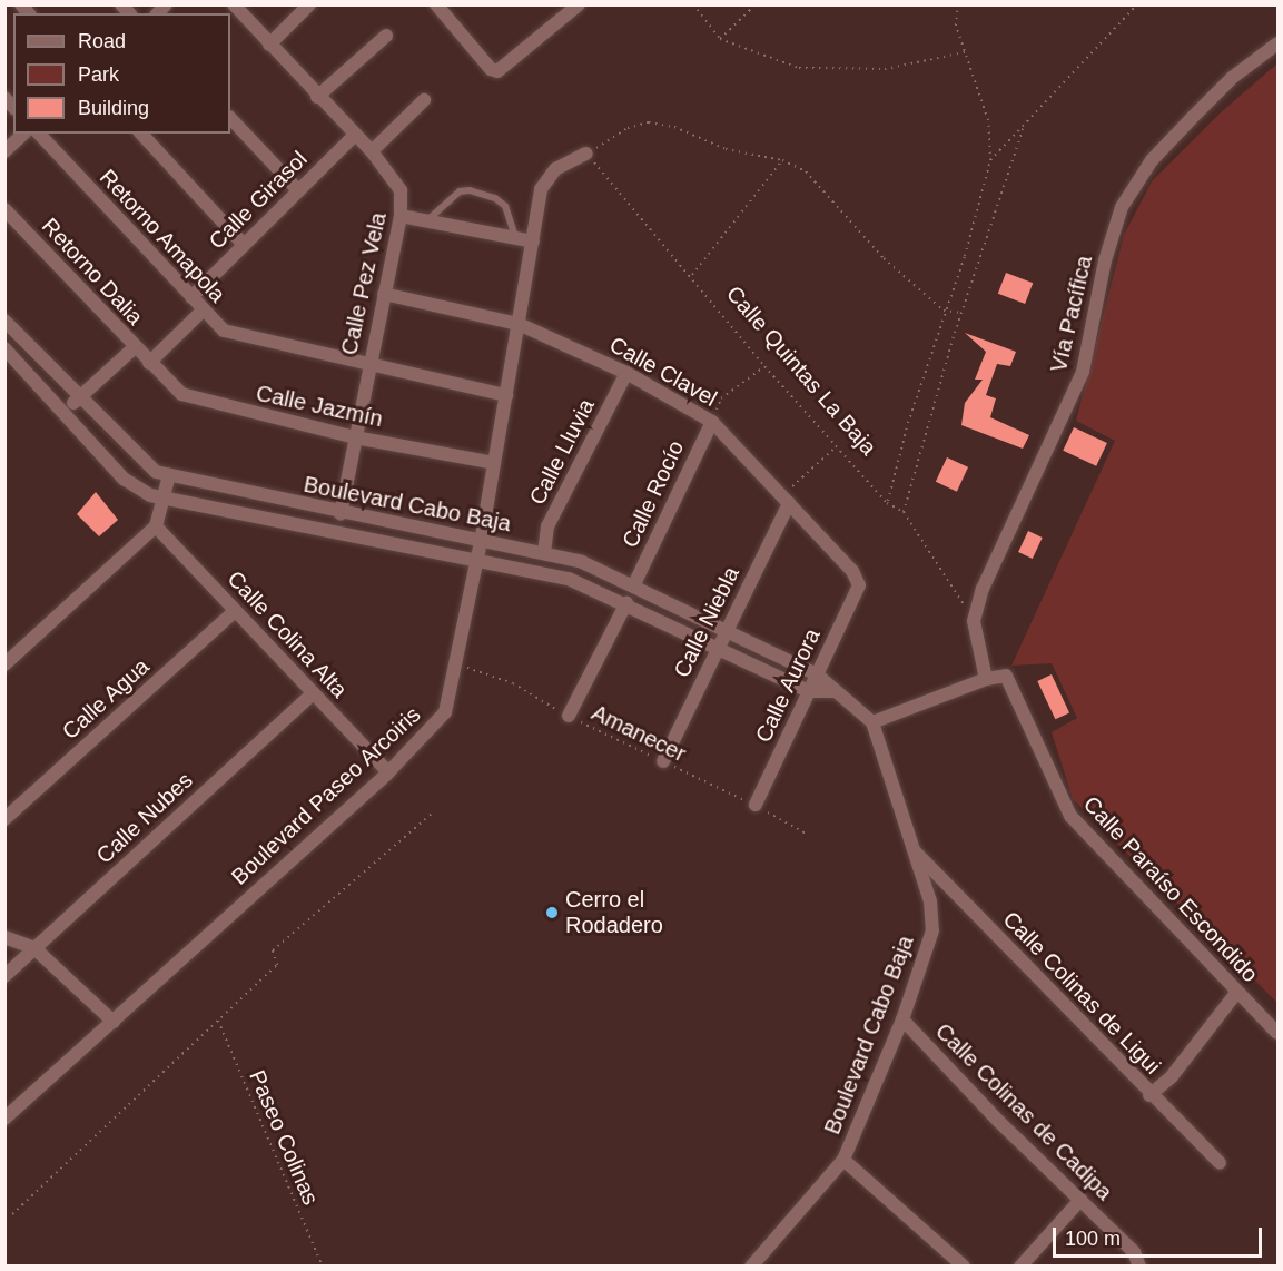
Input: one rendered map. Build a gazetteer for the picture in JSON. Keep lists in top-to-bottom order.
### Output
{
  "streets": {
    "street": [
      "Calle Girasol",
      "Retorno Amapola",
      "Retorno Dalia",
      "Calle Pez Vela",
      "Vía Pacífica",
      "Calle Clavel",
      "Calle Jazmín",
      "Calle Lluvia",
      "Calle Rocío",
      "Boulevard Cabo Baja",
      "Calle Niebla",
      "Calle Colina Alta",
      "Calle Aurora",
      "Calle Agua",
      "Boulevard Paseo Arcoiris",
      "Calle Nubes",
      "Calle Paraíso Escondido",
      "Calle Colinas de Ligui",
      "Calle Colinas de Cadipa"
    ],
    "path": ["Calle Quintas La Baja", "Amanecer", "Paseo Colinas"]
  },
  "crossings": [
    ["Calle Girasol", "Retorno Amapola"],
    ["Calle Girasol", "Calle Pez Vela"],
    ["Retorno Amapola", "Calle Pez Vela"],
    ["Retorno Amapola", "Boulevard Paseo Arcoiris"],
    ["Retorno Dalia", "Calle Jazmín"],
    ["Calle Pez Vela", "Calle Clavel"],
    ["Calle Pez Vela", "Calle Jazmín"],
    ["Calle Pez Vela", "Boulevard Cabo Baja"],
    ["Vía Pacífica", "Calle Quintas La Baja"],
    ["Vía Pacífica", "Calle Paraíso Escondido"],
    ["Calle Quintas La Baja", "Boulevard Paseo Arcoiris"],
    ["Calle Clavel", "Calle Lluvia"],
    ["Calle Clavel", "Calle Rocío"],
    ["Calle Clavel", "Calle Niebla"],
    ["Calle Clavel", "Calle Aurora"],
    ["Calle Clavel", "Boulevard Paseo Arcoiris"],
    ["Calle Jazmín", "Boulevard Paseo Arcoiris"],
    ["Calle Lluvia", "Boulevard Cabo Baja"],
    ["Calle Rocío", "Boulevard Cabo Baja"],
    ["Boulevard Cabo Baja", "Calle Niebla"],
    ["Boulevard Cabo Baja", "Calle Aurora"],
    ["Boulevard Cabo Baja", "Boulevard Paseo Arcoiris"],
    ["Boulevard Cabo Baja", "Calle Colinas de Ligui"],
    ["Boulevard Cabo Baja", "Calle Colinas de Cadipa"],
    ["Calle Niebla", "Amanecer"],
    ["Calle Colina Alta", "Calle Agua"],
    ["Calle Colina Alta", "Boulevard Paseo Arcoiris"],
    ["Calle Colina Alta", "Calle Nubes"],
    ["Calle Aurora", "Amanecer"],
    ["Amanecer", "Boulevard Paseo Arcoiris"]
  ],
  "places": ["Cerro el Rodadero"],
  "legend": ["Road", "Park", "Building"],
  "scale_bar": "100 m"
}
